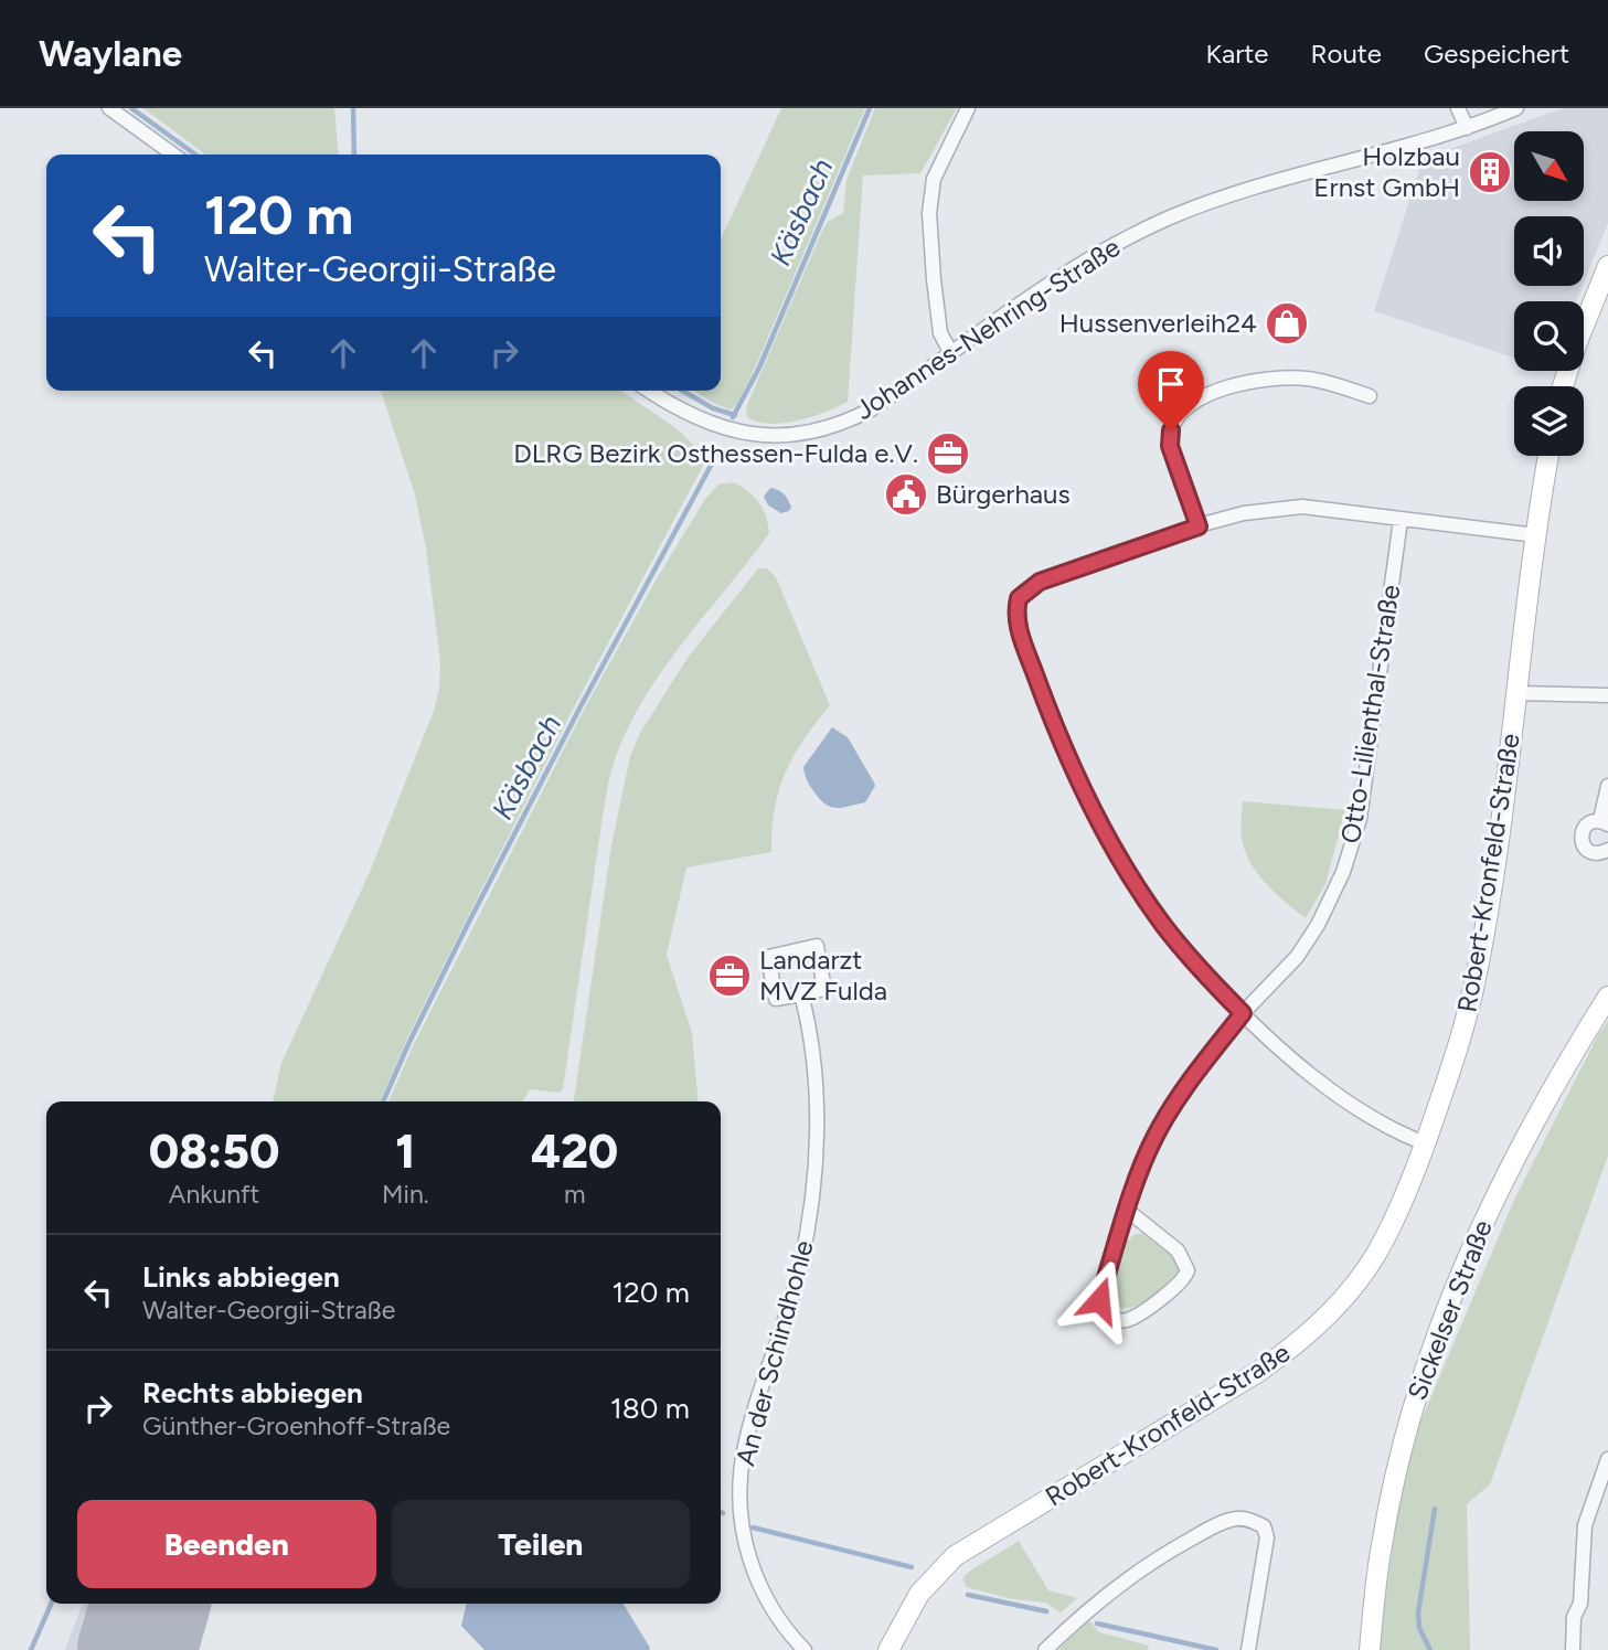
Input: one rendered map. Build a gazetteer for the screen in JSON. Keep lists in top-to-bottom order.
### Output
{
  "streets": {
    "street": [
      "Johannes-Nehring-Straße",
      "Otto-Lilienthal-Straße",
      "Robert-Kronfeld-Straße",
      "Sickelser Straße",
      "An der Schindhohle"
    ]
  },
  "water": ["Käsbach"],
  "places": {
    "building": ["Holzbau Ernst GmbH"],
    "shop": ["Hussenverleih24"],
    "office": ["DLRG Bezirk Osthessen-Fulda e.V.", "Landarzt MVZ Fulda"],
    "public building": ["Bürgerhaus"]
  },
  "north": "bottom right",
  "page": {
    "header": "Waylane",
    "nav": ["Karte", "Route", "Gespeichert"],
    "turn": ["120 m", "Walter-Georgii-Straße"],
    "eta": [
      "08:50",
      "Ankunft",
      "1",
      "Min.",
      "420",
      "m"
    ],
    "list": [
      {
        "name": "Links abbiegen",
        "note": "Walter-Georgii-Straße",
        "value": "120 m"
      },
      {
        "name": "Rechts abbiegen",
        "note": "Günther-Groenhoff-Straße",
        "value": "180 m"
      }
    ],
    "buttons": ["Beenden", "Teilen"]
  }
}
